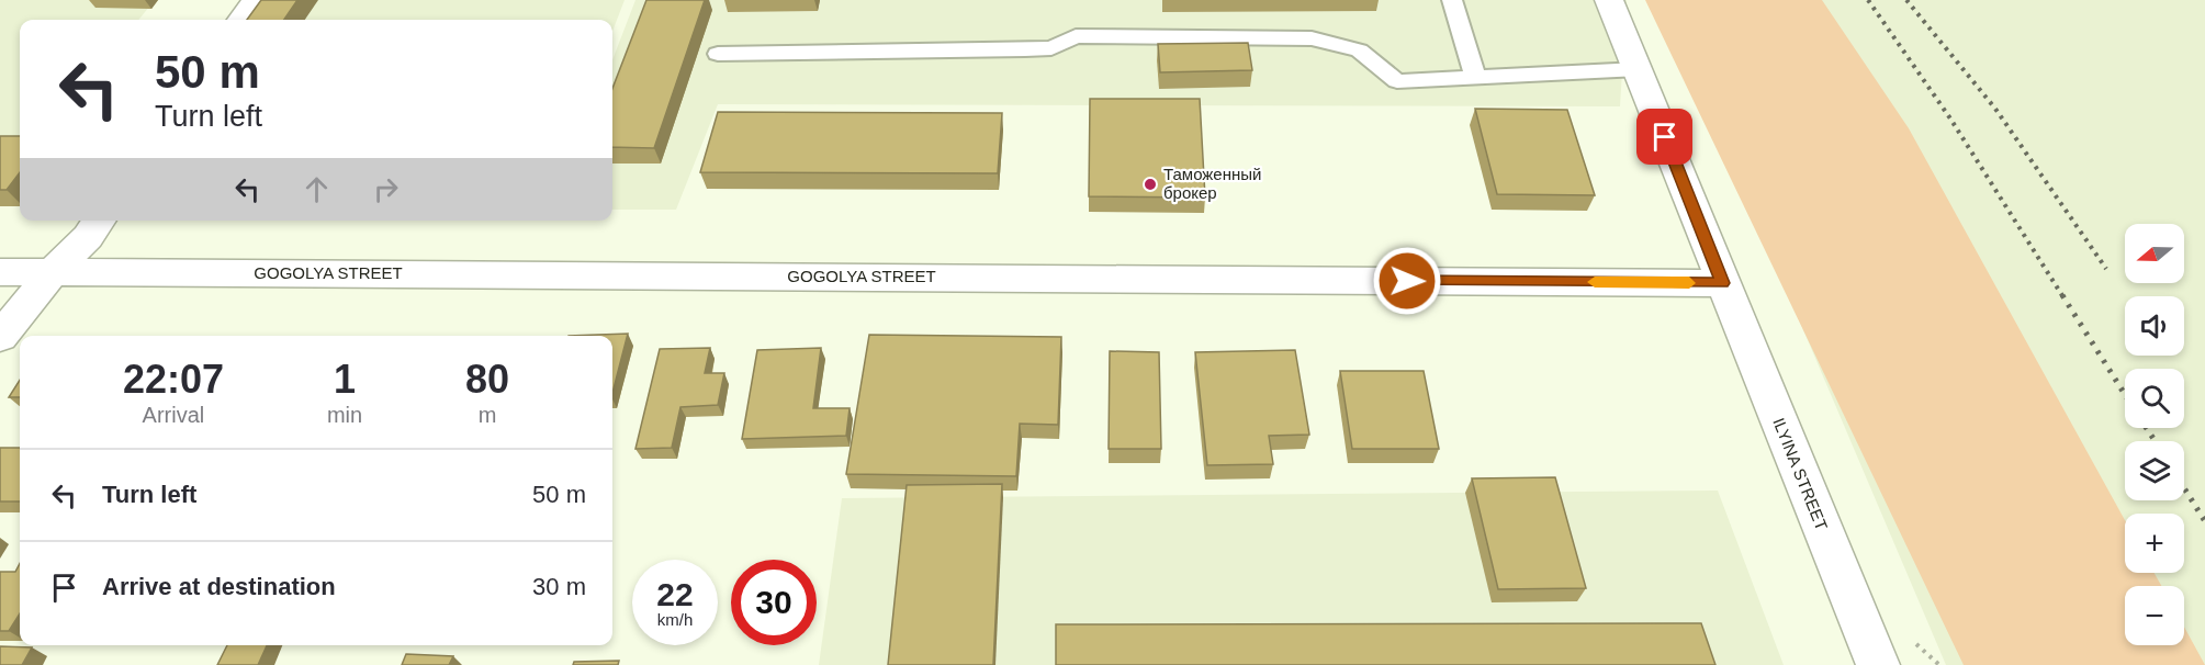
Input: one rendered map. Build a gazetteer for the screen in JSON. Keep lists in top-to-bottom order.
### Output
{
  "streets": {
    "street": ["GOGOLYA STREET", "ILYINA STREET"]
  },
  "crossings": [
    ["GOGOLYA STREET", "ILYINA STREET"]
  ],
  "places": ["Таможенный брокер"],
  "north": "left",
  "page": {
    "turn": ["50 m", "Turn left"],
    "map_buttons": ["+", "−"],
    "eta": [
      "22:07",
      "Arrival",
      "1",
      "min",
      "80",
      "m"
    ],
    "list": [
      {
        "name": "Turn left",
        "value": "50 m"
      },
      {
        "name": "Arrive at destination",
        "value": "30 m"
      }
    ],
    "speed": "22 km/h",
    "limit": "30"
  }
}
